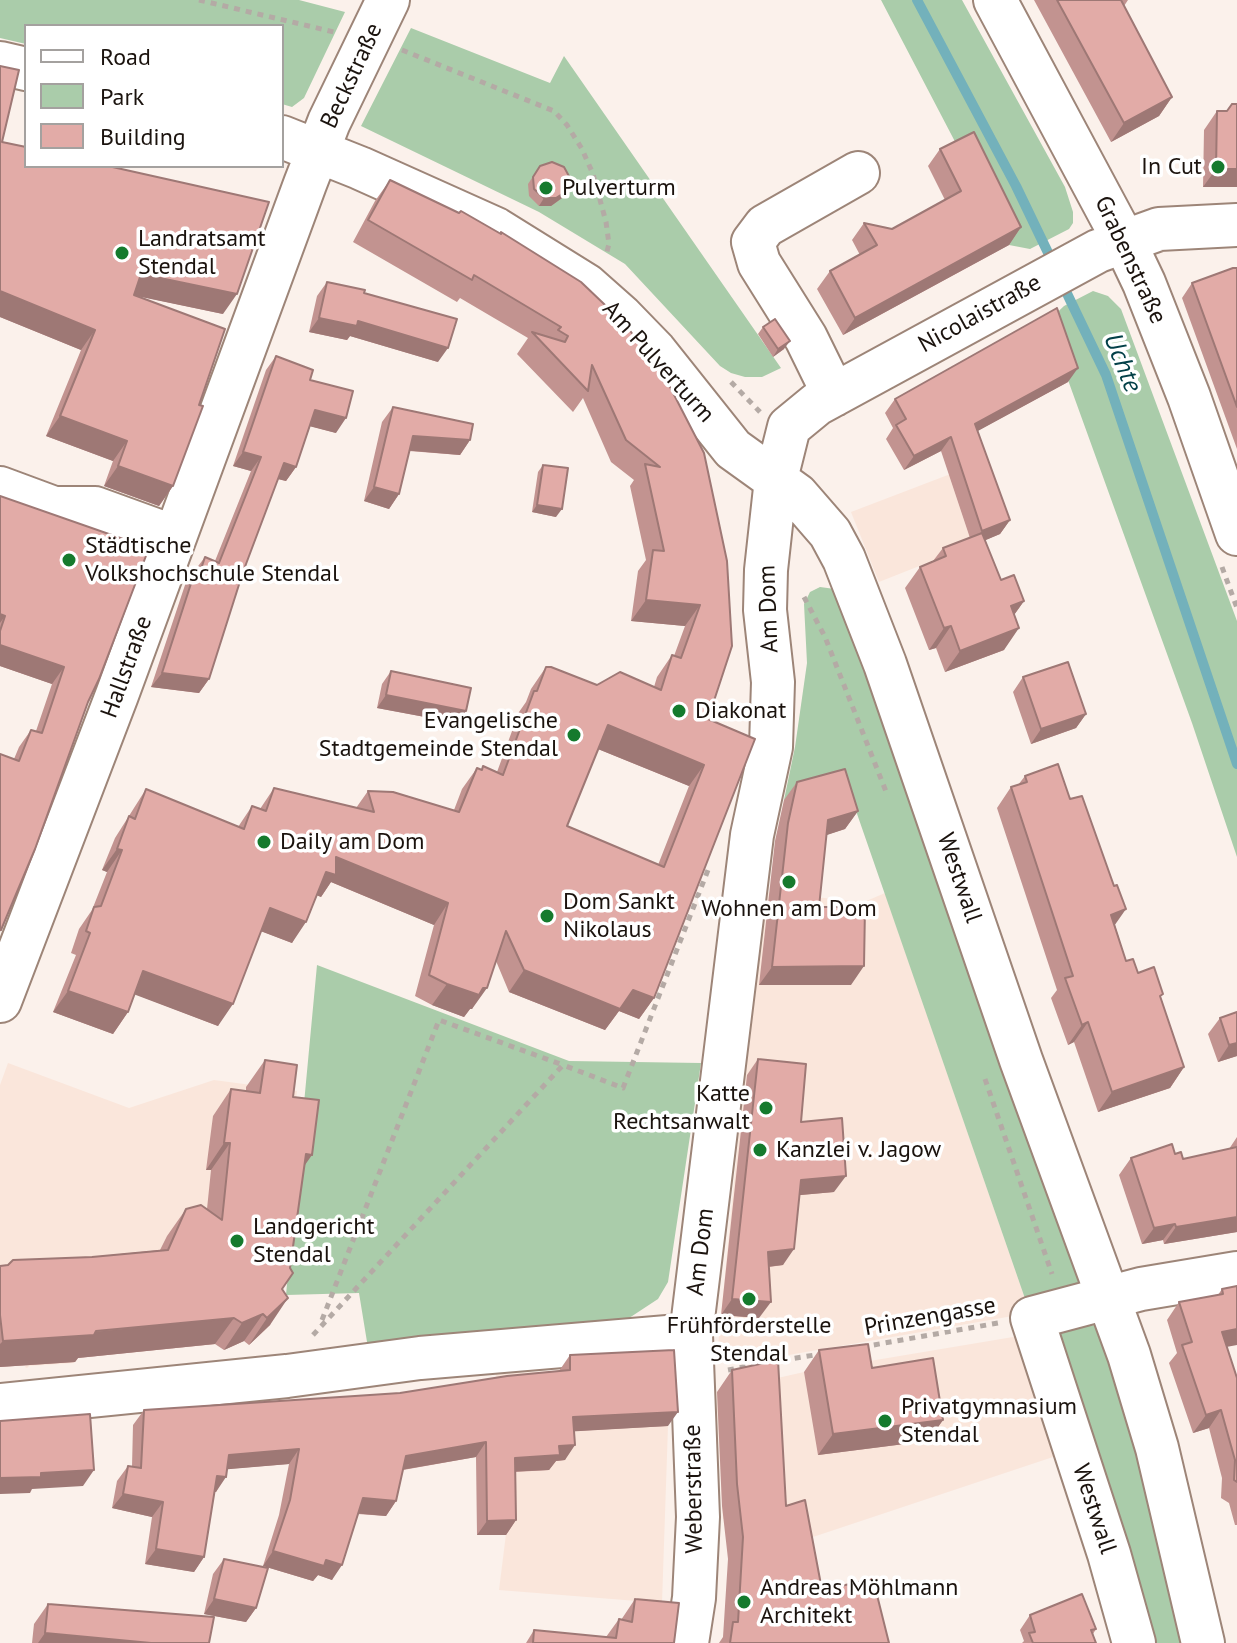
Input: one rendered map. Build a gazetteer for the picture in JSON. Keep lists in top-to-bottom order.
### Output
{
  "streets": {
    "street": [
      "Beckstraße",
      "Grabenstraße",
      "Nicolaistraße",
      "Am Pulverturm",
      "Am Dom",
      "Hallstraße",
      "Westwall",
      "Weberstraße"
    ],
    "path": ["Prinzengasse"]
  },
  "crossings": [
    ["Beckstraße", "Am Pulverturm"],
    ["Beckstraße", "Hallstraße"],
    ["Grabenstraße", "Nicolaistraße"],
    ["Nicolaistraße", "Am Pulverturm"],
    ["Nicolaistraße", "Am Dom"],
    ["Nicolaistraße", "Westwall"],
    ["Am Pulverturm", "Am Dom"],
    ["Am Pulverturm", "Hallstraße"],
    ["Am Pulverturm", "Westwall"],
    ["Am Dom", "Westwall"],
    ["Am Dom", "Weberstraße"],
    ["Westwall", "Prinzengasse"]
  ],
  "water": ["Uchte"],
  "places": [
    "In Cut",
    "Pulverturm",
    "Landratsamt Stendal",
    "Städtische Volkshochschule Stendal",
    "Diakonat",
    "Evangelische Stadtgemeinde Stendal",
    "Daily am Dom",
    "Wohnen am Dom",
    "Dom Sankt Nikolaus",
    "Katte Rechtsanwalt",
    "Kanzlei v. Jagow",
    "Landgericht Stendal",
    "Frühförderstelle Stendal",
    "Privatgymnasium Stendal",
    "Andreas Möhlmann Architekt"
  ],
  "legend": ["Road", "Park", "Building"]
}
